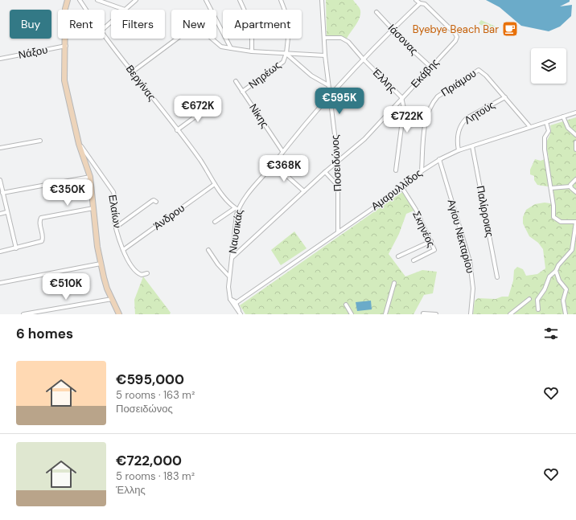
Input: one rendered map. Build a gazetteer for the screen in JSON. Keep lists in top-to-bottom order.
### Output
{
  "streets": {
    "street": [
      "Ιάσονας",
      "Νάξου",
      "Εκάβης",
      "Νηρέως",
      "Έλλης",
      "Βεργίνας",
      "Πριάμου",
      "Λητούς",
      "Νίκης",
      "Ποσειδώνος",
      "Αμαρυλλίδος",
      "Ελαίων",
      "Παλίρροιας",
      "Άνδρου",
      "Σκηνέος",
      "Ναυσικάς",
      "Αγίου Νεκταρίου"
    ]
  },
  "crossings": [
    ["Ιάσονας", "Εκάβης"],
    ["Ιάσονας", "Ναυσικάς"],
    ["Εκάβης", "Έλλης"],
    ["Εκάβης", "Ποσειδώνος"],
    ["Εκάβης", "Ναυσικάς"],
    ["Νηρέως", "Νίκης"],
    ["Έλλης", "Ποσειδώνος"],
    ["Έλλης", "Ναυσικάς"],
    ["Βεργίνας", "Άνδρου"],
    ["Βεργίνας", "Ναυσικάς"],
    ["Πριάμου", "Λητούς"],
    ["Πριάμου", "Αμαρυλλίδος"],
    ["Λητούς", "Αμαρυλλίδος"],
    ["Νίκης", "Ναυσικάς"],
    ["Ποσειδώνος", "Αμαρυλλίδος"],
    ["Ποσειδώνος", "Ναυσικάς"],
    ["Αμαρυλλίδος", "Παλίρροιας"],
    ["Αμαρυλλίδος", "Σκηνέος"],
    ["Αμαρυλλίδος", "Αγίου Νεκταρίου"],
    ["Ελαίων", "Άνδρου"]
  ],
  "places": {
    "cafe": ["Byebye Beach Bar"]
  },
  "page": {
    "chip": [
      "Buy",
      "Rent",
      "Filters",
      "New",
      "Apartment"
    ],
    "price": [
      "€595K",
      "€672K",
      "€722K",
      "€368K",
      "€350K",
      "€510K"
    ],
    "heading": "6 homes",
    "list": [
      {
        "name": "€595,000",
        "note": "5 rooms · 163 m² · Ποσειδώνος"
      },
      {
        "name": "€722,000",
        "note": "5 rooms · 183 m² · Έλλης"
      }
    ]
  }
}
